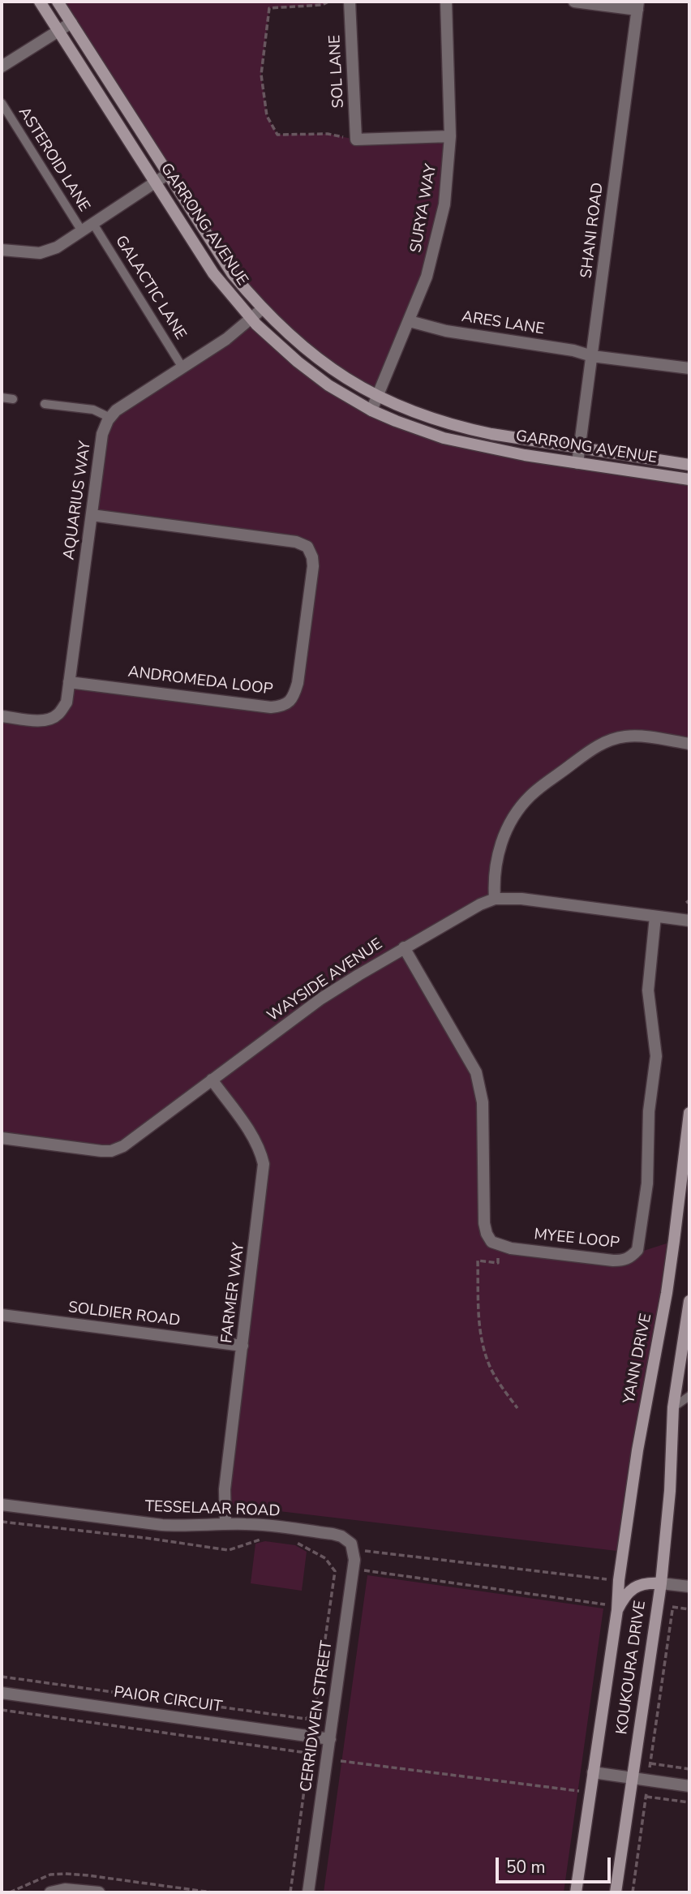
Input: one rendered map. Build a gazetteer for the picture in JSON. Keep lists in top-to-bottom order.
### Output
{
  "streets": {
    "street": [
      "SOL LANE",
      "SURYA WAY",
      "GARRONG AVENUE",
      "SHANI ROAD",
      "ARES LANE",
      "AQUARIUS WAY",
      "ANDROMEDA LOOP",
      "WAYSIDE AVENUE",
      "MYEE LOOP",
      "FARMER WAY",
      "SOLDIER ROAD",
      "YANN DRIVE",
      "TESSELAAR ROAD",
      "KOUKOURA DRIVE",
      "PAIOR CIRCUIT",
      "CERRIDWEN STREET"
    ],
    "lane": ["ASTEROID LANE", "GALACTIC LANE"]
  },
  "crossings": [
    ["SURYA WAY", "GARRONG AVENUE"],
    ["SURYA WAY", "ARES LANE"],
    ["GARRONG AVENUE", "SHANI ROAD"],
    ["SHANI ROAD", "ARES LANE"],
    ["AQUARIUS WAY", "ANDROMEDA LOOP"],
    ["WAYSIDE AVENUE", "MYEE LOOP"],
    ["WAYSIDE AVENUE", "FARMER WAY"],
    ["FARMER WAY", "SOLDIER ROAD"],
    ["FARMER WAY", "TESSELAAR ROAD"],
    ["YANN DRIVE", "KOUKOURA DRIVE"],
    ["TESSELAAR ROAD", "CERRIDWEN STREET"],
    ["PAIOR CIRCUIT", "CERRIDWEN STREET"]
  ],
  "scale_bar": "50 m"
}
